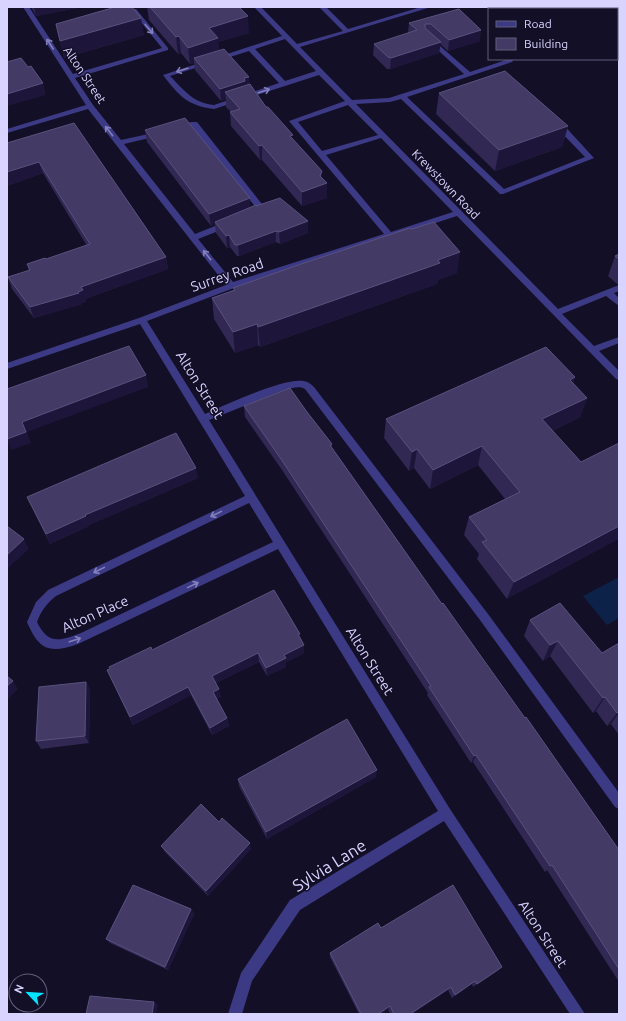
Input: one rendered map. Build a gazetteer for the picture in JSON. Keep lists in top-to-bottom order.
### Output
{
  "streets": {
    "street": [
      "Alton Street",
      "Krewstown Road",
      "Surrey Road",
      "Alton Place",
      "Sylvia Lane"
    ]
  },
  "crossings": [
    ["Alton Street", "Surrey Road"],
    ["Alton Street", "Alton Place"],
    ["Alton Street", "Sylvia Lane"],
    ["Krewstown Road", "Surrey Road"]
  ],
  "legend": ["Road", "Building"],
  "north": "top left"
}
